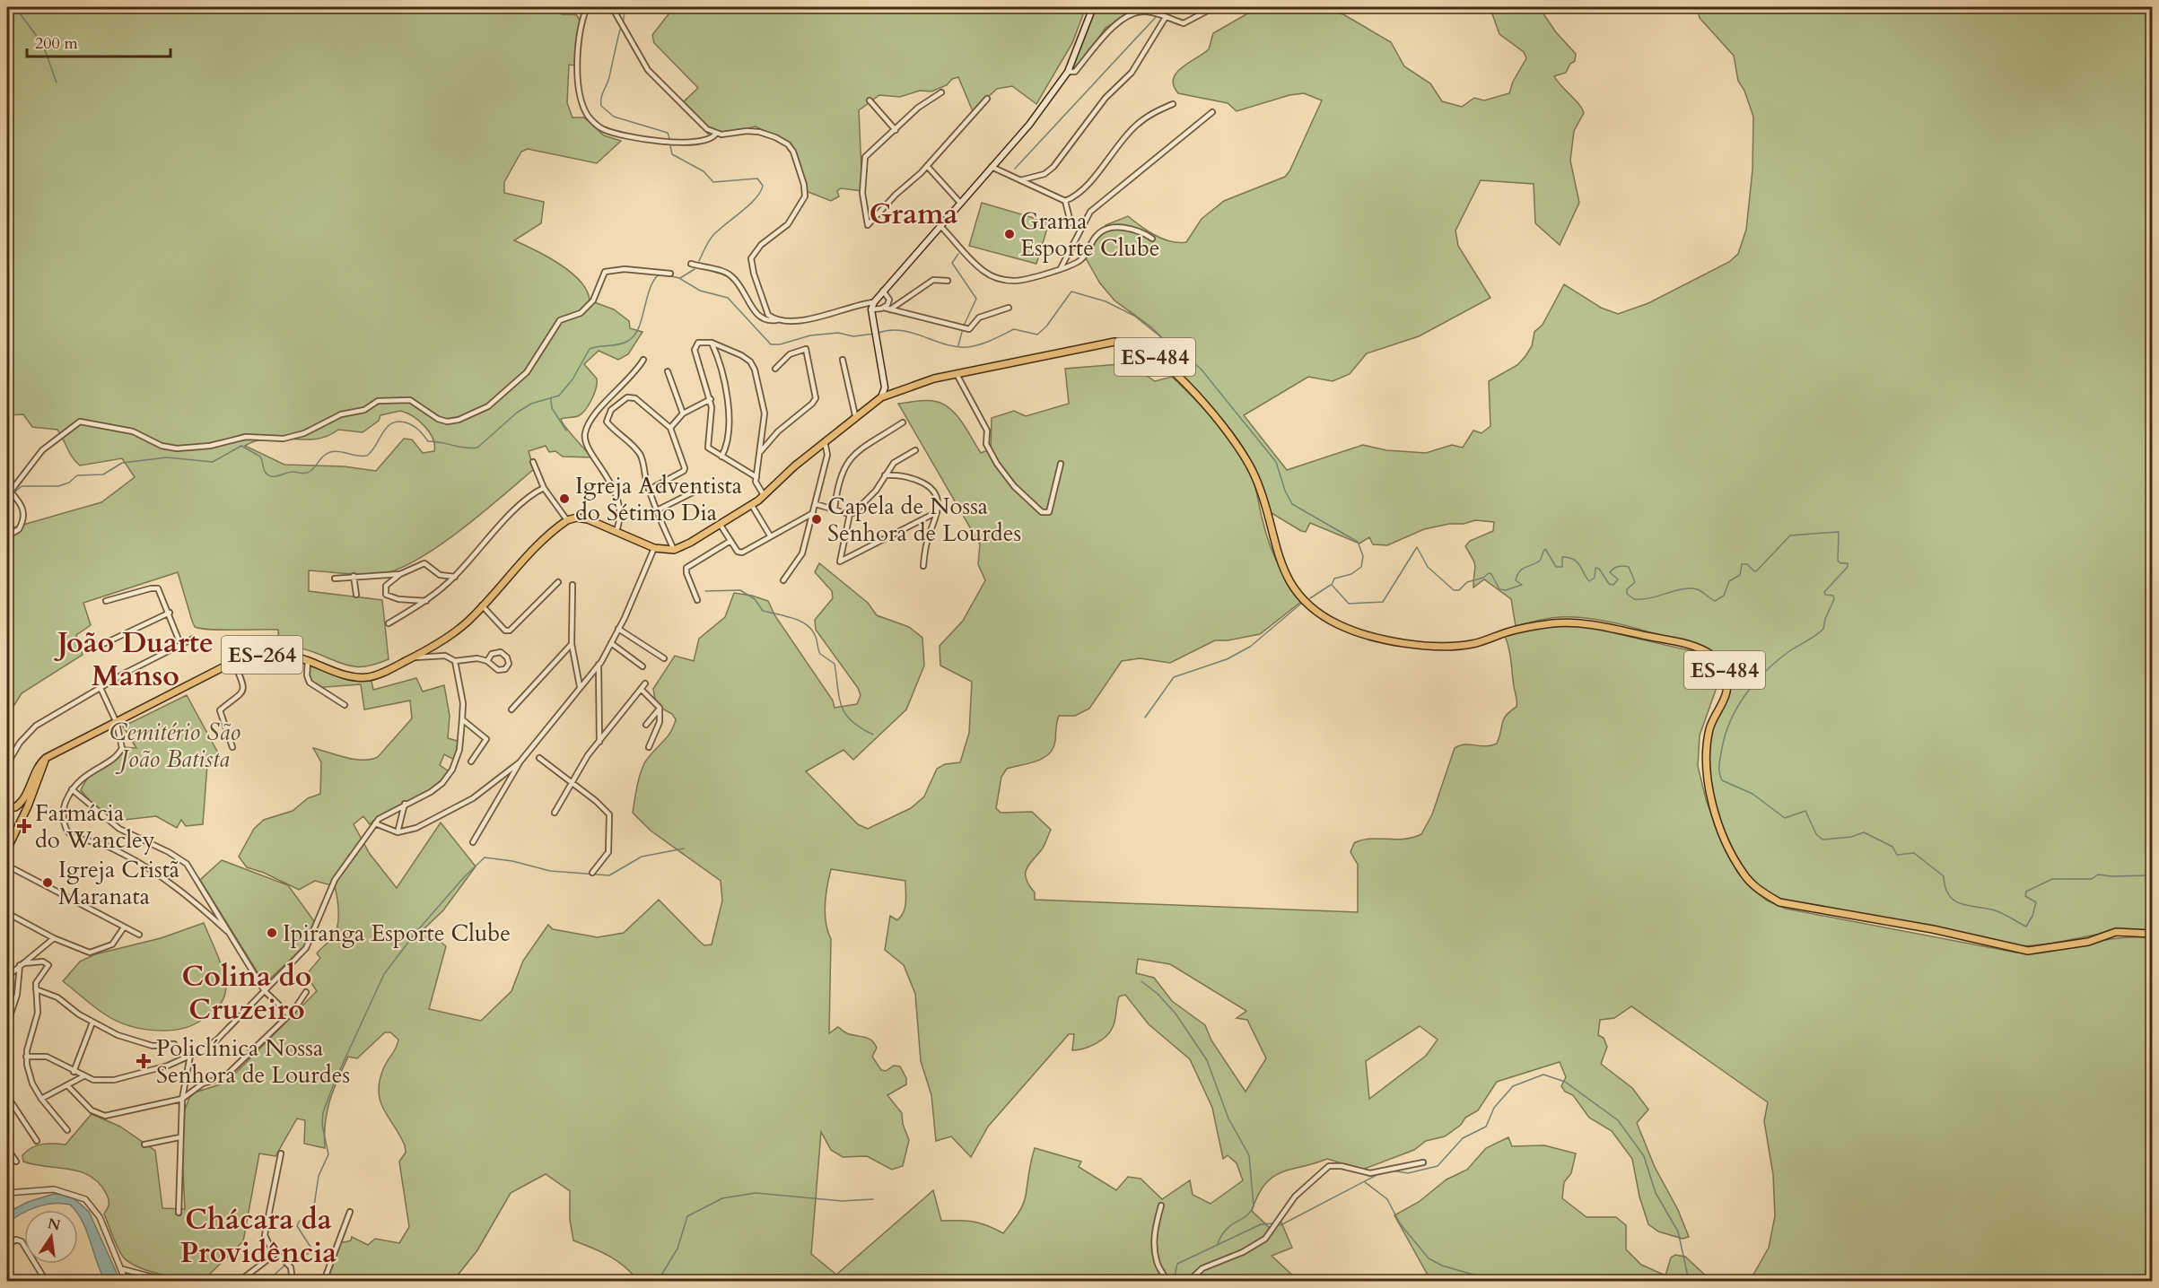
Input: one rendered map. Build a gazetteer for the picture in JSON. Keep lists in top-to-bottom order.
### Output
{
  "streets": {
    "main road": ["ES-484", "ES-264"]
  },
  "districts": [
    "Grama",
    "João Duarte Manso",
    "Colina do Cruzeiro",
    "Chácara da Providência"
  ],
  "parks": ["Cemitério São João Batista"],
  "places": {
    "other": [
      "Grama Esporte Clube",
      "Igreja Adventista do Sétimo Dia",
      "Capela de Nossa Senhora de Lourdes",
      "Igreja Cristã Maranata",
      "Ipiranga Esporte Clube"
    ],
    "health": ["Farmácia do Wancley", "Policlínica Nossa Senhora de Lourdes"]
  },
  "scale_bar": "200 m",
  "north": "top"
}
